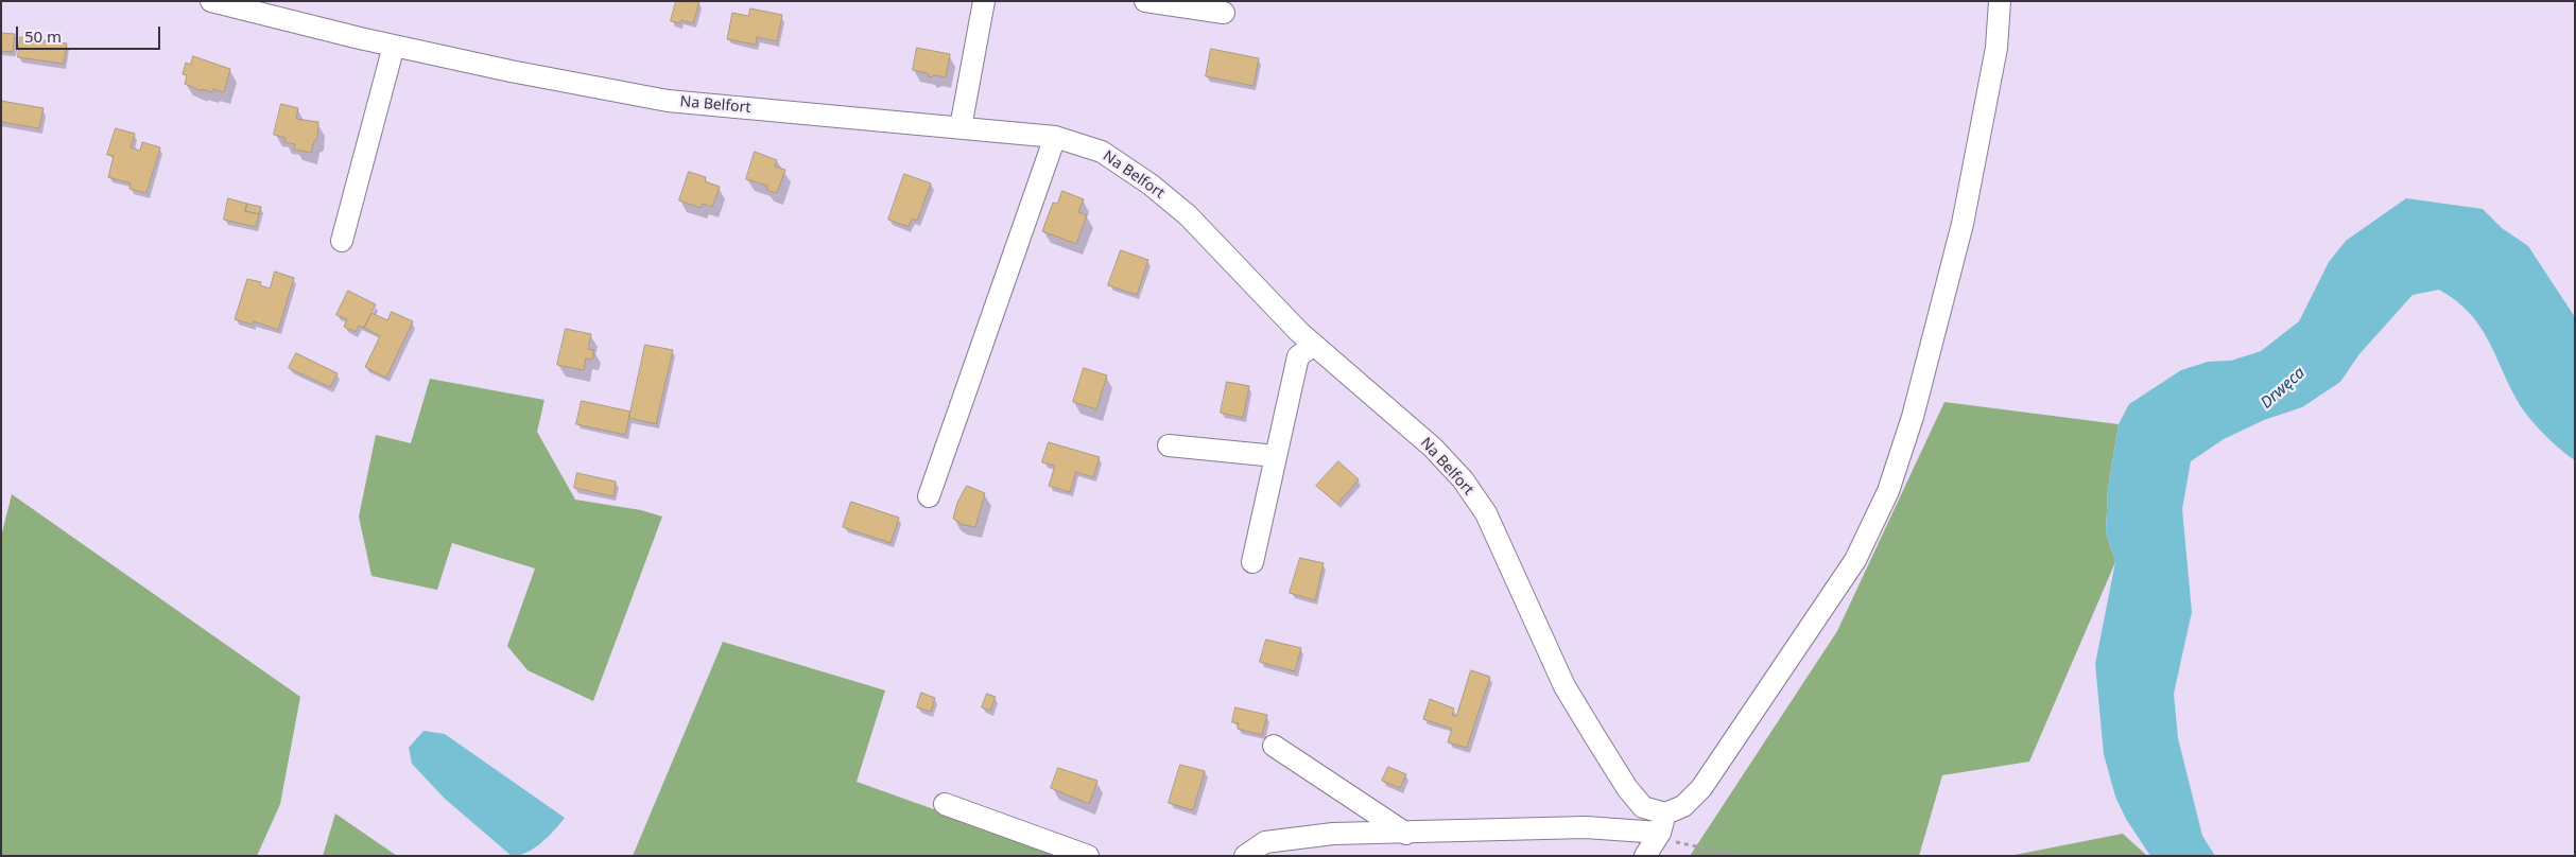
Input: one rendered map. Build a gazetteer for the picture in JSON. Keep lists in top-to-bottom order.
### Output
{
  "streets": {
    "street": ["Na Belfort"]
  },
  "water": ["Drwęca"],
  "scale_bar": "50 m"
}
